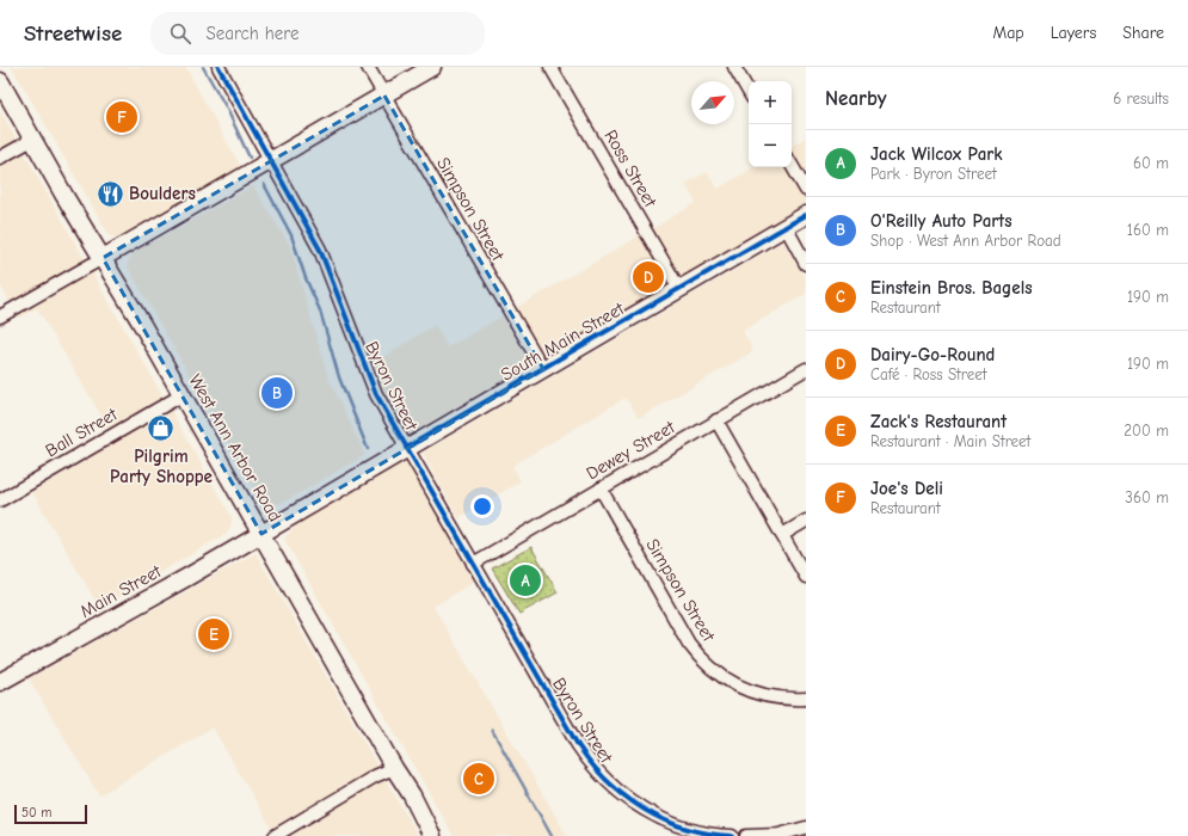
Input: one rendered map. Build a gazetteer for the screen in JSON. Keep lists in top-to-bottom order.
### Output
{
  "streets": {
    "main road": ["South Main Street", "West Ann Arbor Road", "Main Street"],
    "street": [
      "Ross Street",
      "Simpson Street",
      "Byron Street",
      "Ball Street",
      "Dewey Street"
    ]
  },
  "crossings": [
    ["Ross Street", "South Main Street"],
    ["Simpson Street", "South Main Street"],
    ["Simpson Street", "Dewey Street"],
    ["South Main Street", "Byron Street"],
    ["South Main Street", "West Ann Arbor Road"],
    ["South Main Street", "Main Street"],
    ["Byron Street", "Dewey Street"],
    ["Ball Street", "West Ann Arbor Road"],
    ["West Ann Arbor Road", "Main Street"]
  ],
  "places": {
    "restaurant": ["Boulders"],
    "shop": ["Pilgrim Party Shoppe"]
  },
  "scale_bar": "50 m",
  "north": "top right",
  "page": {
    "header": "Streetwise",
    "search": "Search here",
    "nav": ["Map", "Layers", "Share"],
    "heading": ["Nearby", "6 results"],
    "map_buttons": ["+", "−"],
    "pins": [
      "F",
      "D",
      "B",
      "A",
      "E",
      "C"
    ],
    "list": [
      {
        "mark": "A",
        "name": "Jack Wilcox Park",
        "note": "Park · Byron Street",
        "value": "60 m"
      },
      {
        "mark": "B",
        "name": "O'Reilly Auto Parts",
        "note": "Shop · West Ann Arbor Road",
        "value": "160 m"
      },
      {
        "mark": "C",
        "name": "Einstein Bros. Bagels",
        "note": "Restaurant",
        "value": "190 m"
      },
      {
        "mark": "D",
        "name": "Dairy-Go-Round",
        "note": "Café · Ross Street",
        "value": "190 m"
      },
      {
        "mark": "E",
        "name": "Zack's Restaurant",
        "note": "Restaurant · Main Street",
        "value": "200 m"
      },
      {
        "mark": "F",
        "name": "Joe's Deli",
        "note": "Restaurant",
        "value": "360 m"
      }
    ],
    "scale": "50 m"
  }
}
